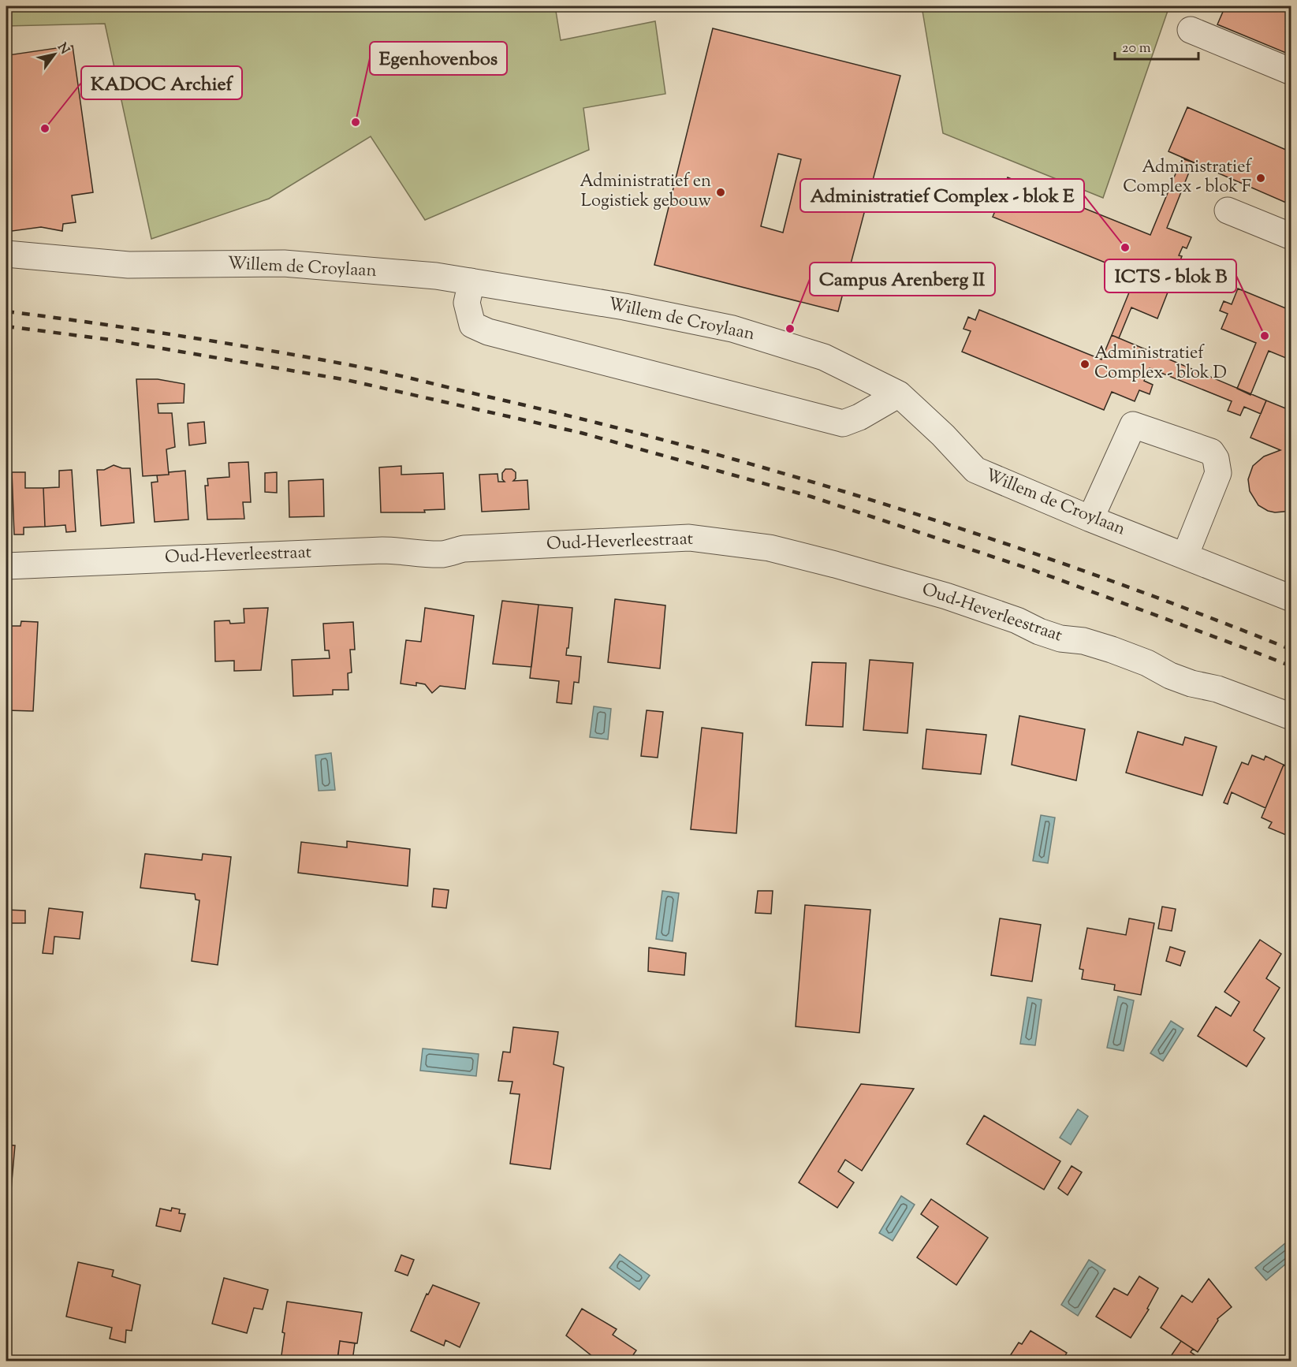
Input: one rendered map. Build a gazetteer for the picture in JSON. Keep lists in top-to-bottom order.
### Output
{
  "streets": {
    "street": ["Willem de Croylaan", "Oud-Heverleestraat"]
  },
  "places": [
    "Egenhovenbos",
    "KADOC Archief",
    "Administratief Complex - blok F",
    "Administratief en Logistiek gebouw",
    "Administratief Complex - blok E",
    "Campus Arenberg II",
    "ICTS - blok B",
    "Administratief Complex - blok D"
  ],
  "scale_bar": "20 m",
  "north": "top right"
}
